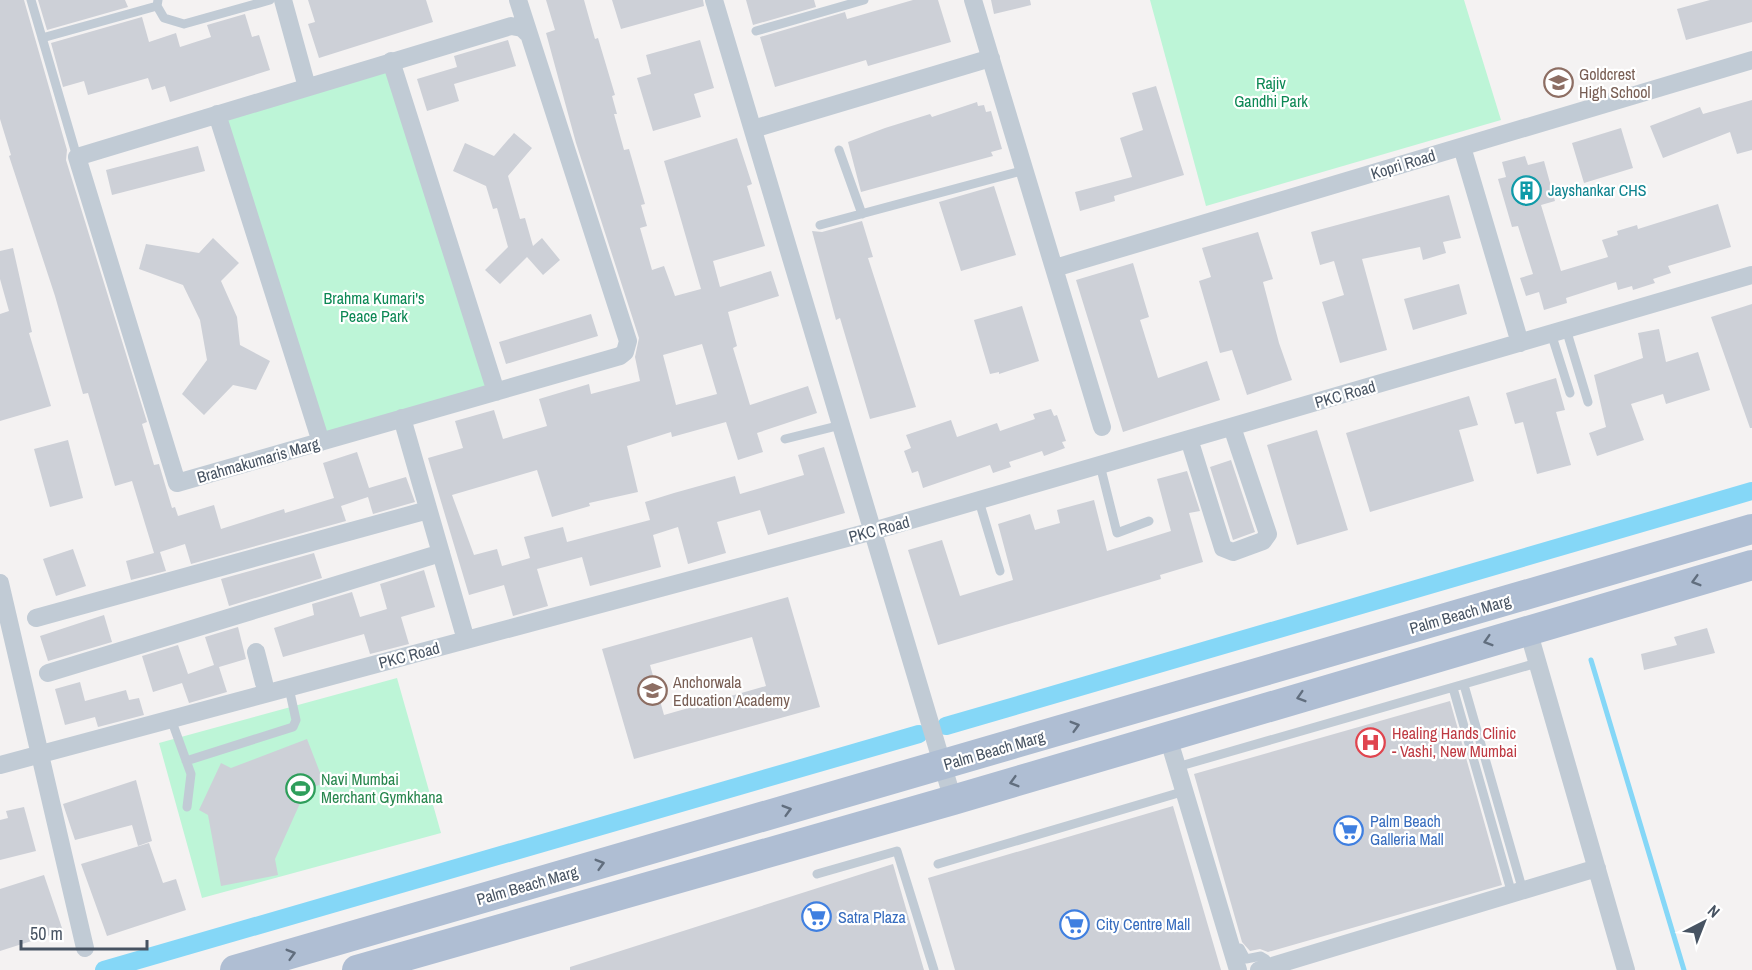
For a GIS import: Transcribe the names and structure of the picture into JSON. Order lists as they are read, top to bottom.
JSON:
{
  "streets": {
    "main road": ["Palm Beach Marg"],
    "street": ["Kopri Road", "PKC Road", "Brahmakumaris Marg"]
  },
  "parks": ["Rajiv Gandhi Park", "Brahma Kumari's Peace Park"],
  "places": {
    "school or university": ["Goldcrest High School", "Anchorwala Education Academy"],
    "building": ["Jayshankar CHS"],
    "hospital": ["Healing Hands Clinic - Vashi, New Mumbai"],
    "sports": ["Navi Mumbai Merchant Gymkhana"],
    "supermarket": ["Palm Beach Galleria Mall", "Satra Plaza", "City Centre Mall"]
  },
  "scale_bar": "50 m",
  "north": "top right"
}
